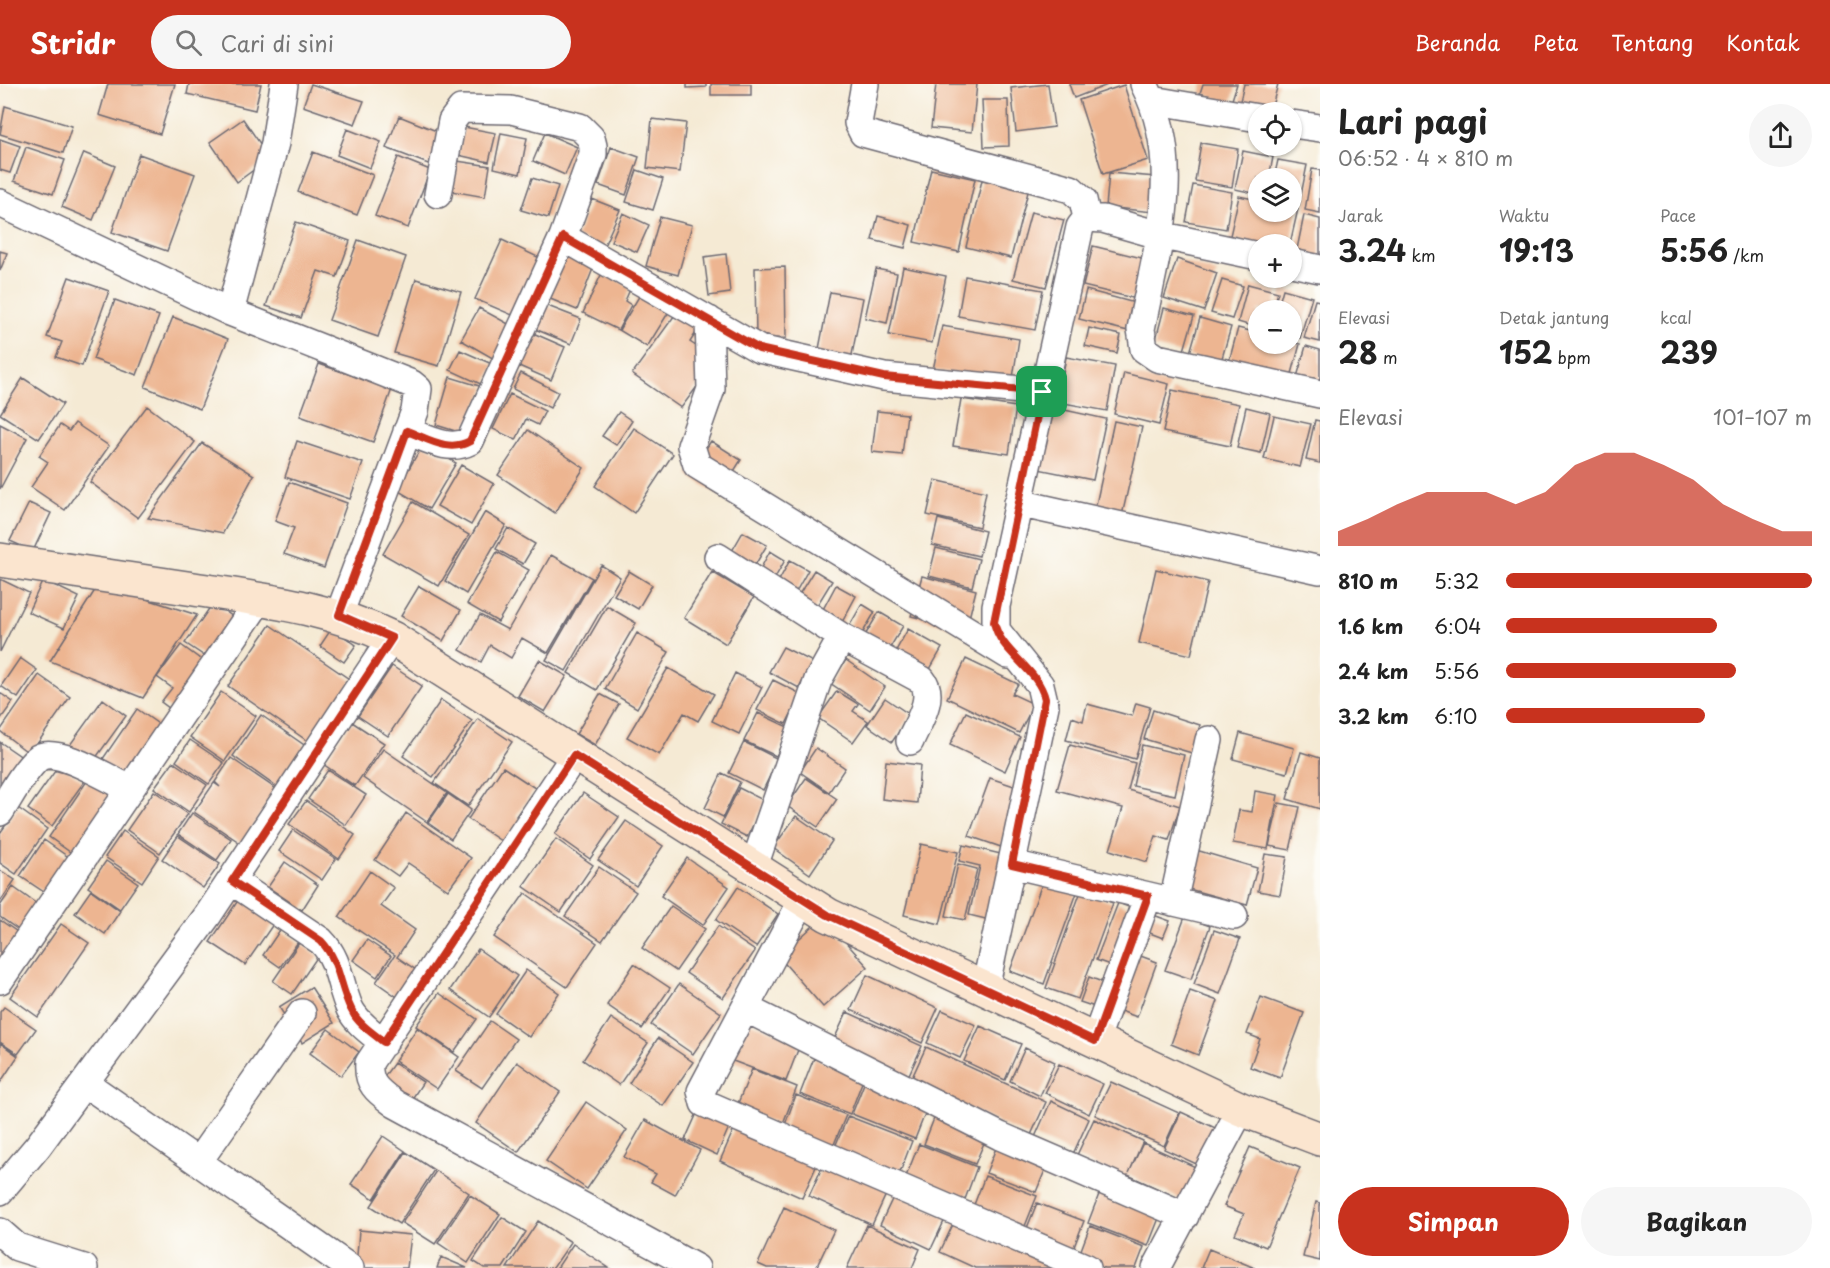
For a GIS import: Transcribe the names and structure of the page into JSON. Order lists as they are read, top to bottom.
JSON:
{
  "page": {
    "header": "Stridr",
    "search": "Cari di sini",
    "nav": [
      "Beranda",
      "Peta",
      "Tentang",
      "Kontak"
    ],
    "heading": ["Lari pagi", "06:52 · 4 × 810 m"],
    "map_buttons": ["+", "−"],
    "stats": [
      ["Jarak", "3.24 km"],
      ["Waktu", "19:13"],
      ["Pace", "5:56 /km"],
      ["Elevasi", "28 m"],
      ["Detak jantung", "152 bpm"],
      ["kcal", "239"]
    ],
    "chart": ["Elevasi", "101–107 m"],
    "list": [
      {
        "name": "810 m",
        "note": "5:32"
      },
      {
        "name": "1.6 km",
        "note": "6:04"
      },
      {
        "name": "2.4 km",
        "note": "5:56"
      },
      {
        "name": "3.2 km",
        "note": "6:10"
      }
    ],
    "buttons": ["Simpan", "Bagikan"]
  }
}
